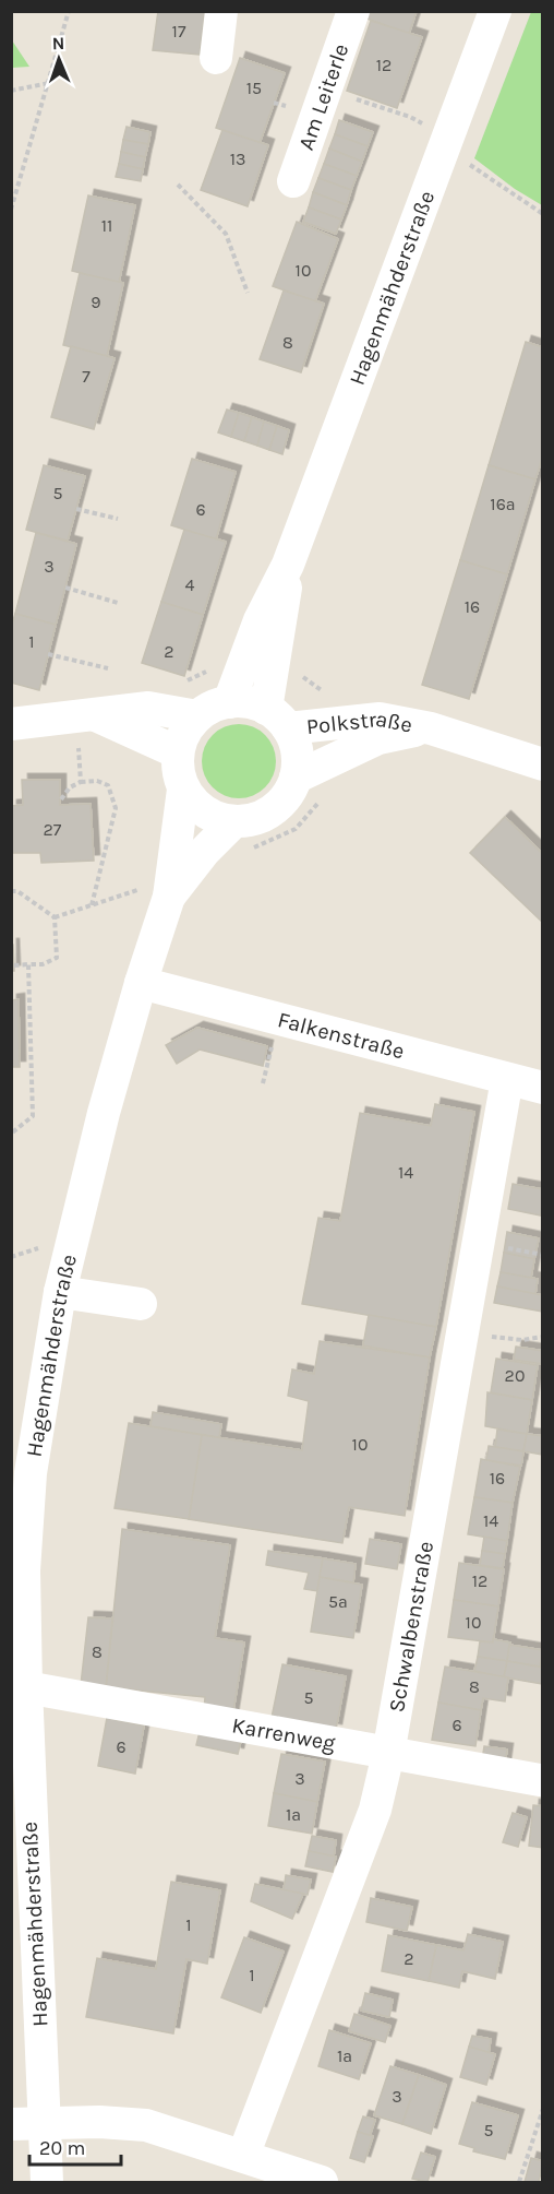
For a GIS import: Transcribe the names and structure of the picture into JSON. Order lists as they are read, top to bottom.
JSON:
{
  "streets": {
    "street": [
      "Am Leiterle",
      "Hagenmähderstraße",
      "Polkstraße",
      "Falkenstraße",
      "Schwalbenstraße",
      "Karrenweg"
    ]
  },
  "crossings": [
    ["Hagenmähderstraße", "Polkstraße"],
    ["Hagenmähderstraße", "Falkenstraße"],
    ["Hagenmähderstraße", "Karrenweg"],
    ["Falkenstraße", "Schwalbenstraße"],
    ["Schwalbenstraße", "Karrenweg"]
  ],
  "house_numbers": [
    "17",
    "12",
    "15",
    "13",
    "11",
    "10",
    "9",
    "8",
    "7",
    "5",
    "16a",
    "6",
    "3",
    "4",
    "16",
    "1",
    "2",
    "27",
    "14",
    "20",
    "10",
    "16",
    "14",
    "12",
    "5a",
    "10",
    "8",
    "8",
    "5",
    "6",
    "6",
    "3",
    "1a",
    "1",
    "2",
    "1",
    "1a",
    "3",
    "5"
  ],
  "scale_bar": "20 m",
  "north": "top"
}
